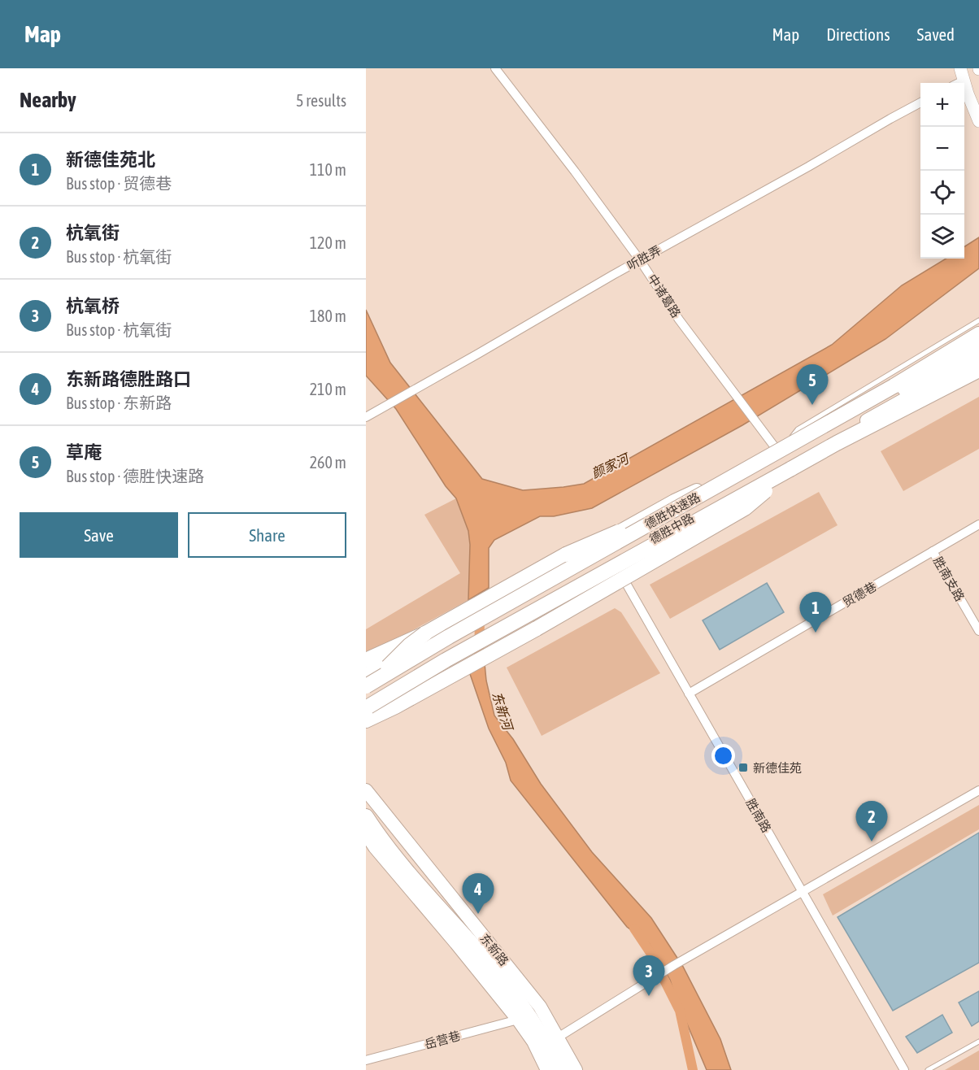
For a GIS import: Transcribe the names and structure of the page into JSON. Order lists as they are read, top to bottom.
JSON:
{
  "streets": {
    "highway": ["德胜快速路"],
    "main road": ["德胜中路", "东新路"],
    "street": [
      "听胜弄",
      "中诸葛路",
      "胜南支路",
      "贸德巷",
      "胜南路",
      "岳营巷"
    ]
  },
  "crossings": [
    ["听胜弄", "中诸葛路"],
    ["中诸葛路", "德胜中路"],
    ["德胜中路", "胜南路"],
    ["胜南支路", "贸德巷"],
    ["贸德巷", "胜南路"],
    ["东新路", "岳营巷"]
  ],
  "water": ["颜家河", "东新河"],
  "places": {
    "transit": ["新德佳苑"]
  },
  "page": {
    "header": "Map",
    "nav": ["Map", "Directions", "Saved"],
    "heading": ["Nearby", "5 results"],
    "map_buttons": ["+", "−"],
    "list": [
      {
        "mark": "1",
        "name": "新德佳苑北",
        "note": "Bus stop · 贸德巷",
        "value": "110 m"
      },
      {
        "mark": "2",
        "name": "杭氧街",
        "note": "Bus stop · 杭氧街",
        "value": "120 m"
      },
      {
        "mark": "3",
        "name": "杭氧桥",
        "note": "Bus stop · 杭氧街",
        "value": "180 m"
      },
      {
        "mark": "4",
        "name": "东新路德胜路口",
        "note": "Bus stop · 东新路",
        "value": "210 m"
      },
      {
        "mark": "5",
        "name": "草庵",
        "note": "Bus stop · 德胜快速路",
        "value": "260 m"
      }
    ],
    "pins": [
      "5",
      "1",
      "2",
      "4",
      "3"
    ],
    "buttons": ["Save", "Share"]
  }
}
